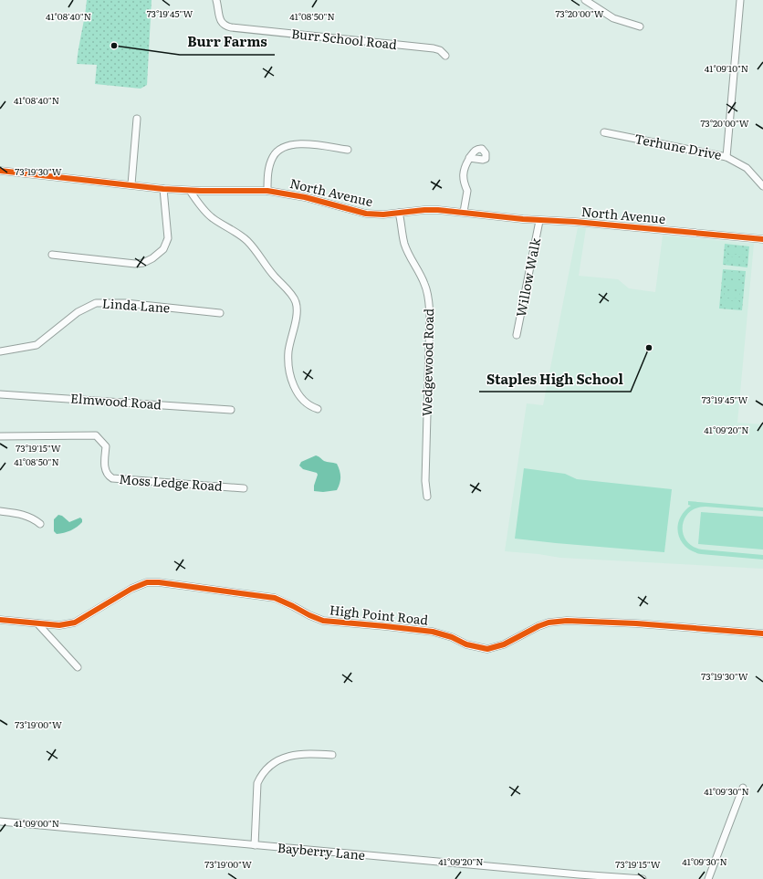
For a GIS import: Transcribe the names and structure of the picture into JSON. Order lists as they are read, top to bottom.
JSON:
{
  "streets": {
    "street": [
      "Burr School Road",
      "Terhune Drive",
      "North Avenue",
      "Willow Walk",
      "Linda Lane",
      "Wedgewood Road",
      "Elmwood Road",
      "Moss Ledge Road",
      "High Point Road",
      "Bayberry Lane"
    ]
  },
  "crossings": [
    ["North Avenue", "Willow Walk"],
    ["North Avenue", "Wedgewood Road"]
  ],
  "places": ["Burr Farms", "Staples High School"],
  "coordinates": [
    "73°19'45\"W",
    "73°20'00\"W",
    "41°08'40\"N",
    "41°08'50\"N",
    "41°09'10\"N",
    "73°19'30\"W",
    "41°09'20\"N",
    "73°19'15\"W",
    "73°19'00\"W",
    "41°09'30\"N",
    "41°09'00\"N"
  ]
}
